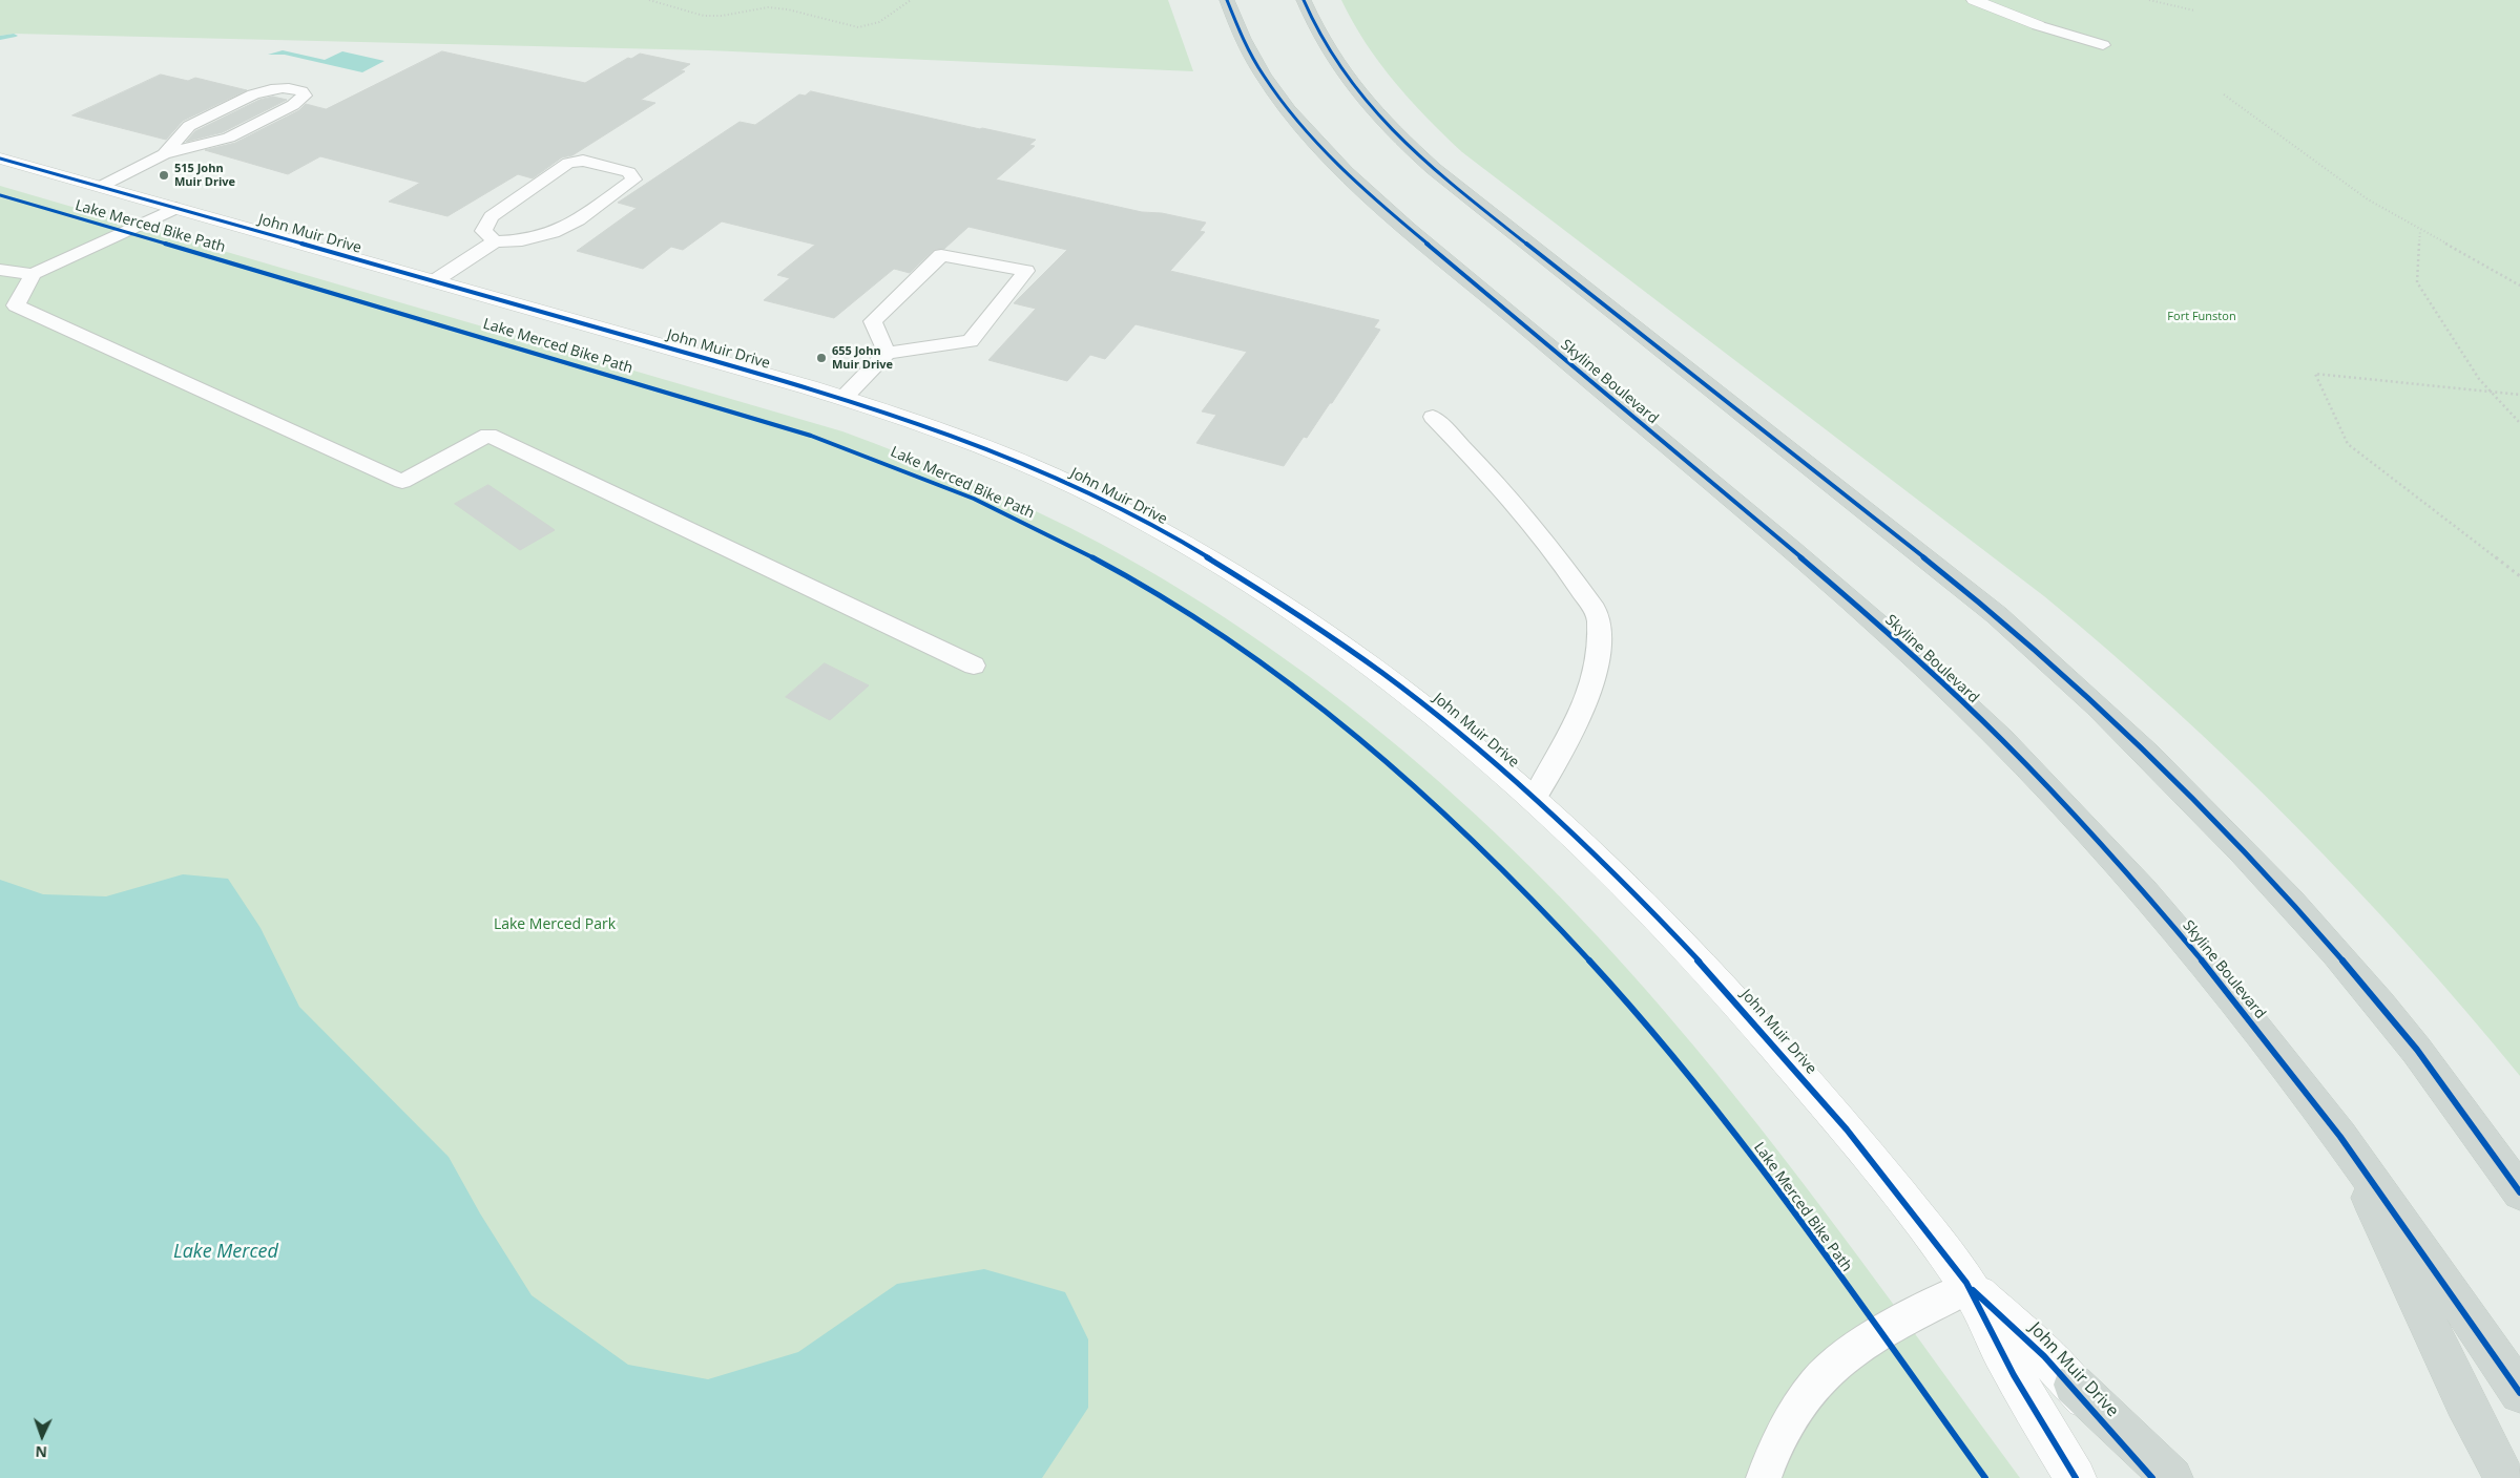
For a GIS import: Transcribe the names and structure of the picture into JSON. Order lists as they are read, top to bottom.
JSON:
{
  "streets": {
    "main road": ["Skyline Boulevard"],
    "street": ["John Muir Drive"],
    "cycle path": ["Lake Merced Bike Path"]
  },
  "water": ["Lake Merced"],
  "parks": ["Fort Funston", "Lake Merced Park"],
  "places": ["515 John Muir Drive", "655 John Muir Drive"],
  "north": "bottom"
}
